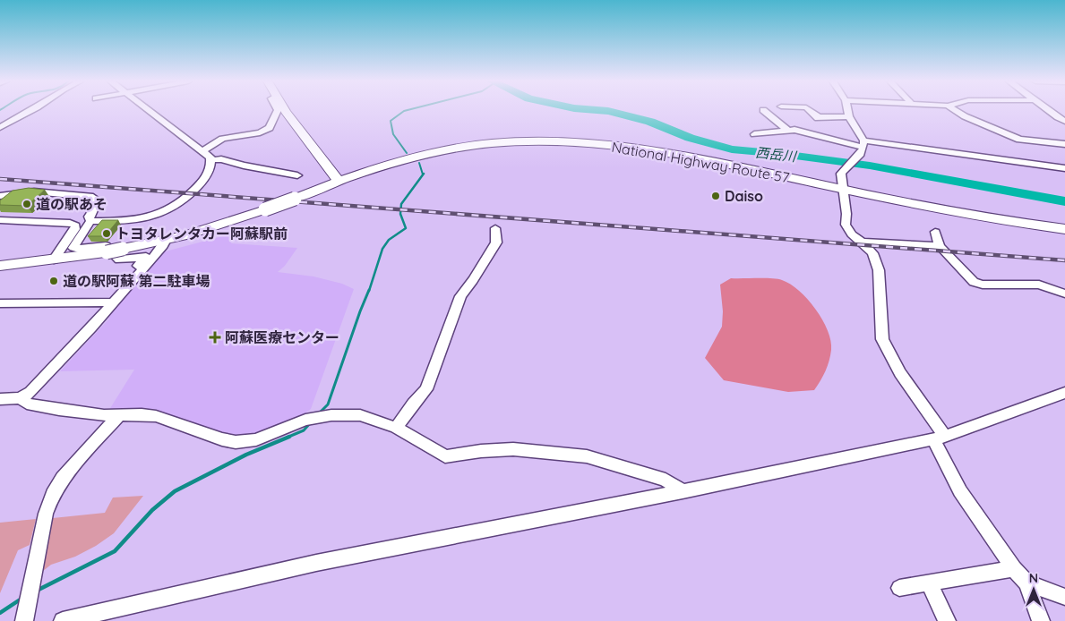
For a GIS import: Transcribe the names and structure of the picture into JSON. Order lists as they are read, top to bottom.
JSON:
{
  "streets": {
    "highway": ["National Highway Route 57"]
  },
  "water": ["西岳川"],
  "places": {
    "other": [
      "Daiso",
      "道の駅あそ",
      "トヨタレンタカー阿蘇駅前",
      "道の駅阿蘇 第二駐車場"
    ],
    "health": ["阿蘇医療センター"]
  },
  "north": "top"
}
